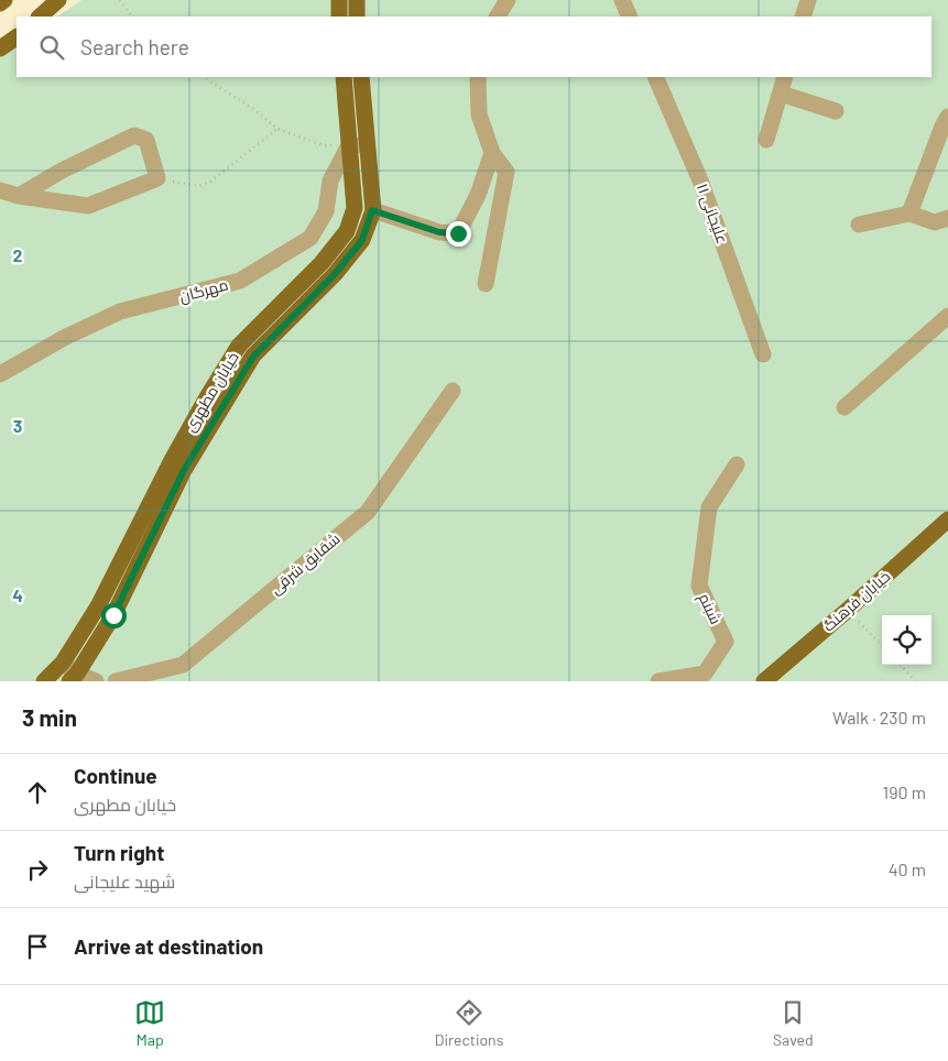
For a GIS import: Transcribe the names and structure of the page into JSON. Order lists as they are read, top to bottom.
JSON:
{
  "streets": {
    "main road": ["خیابان مطهری", "خیابان فرهنگ"],
    "street": [
      "علیجانی ۱۱",
      "مهرگان",
      "شقایق شرقی",
      "شبنم"
    ]
  },
  "crossings": [
    ["مهرگان", "خیابان مطهری"]
  ],
  "page": {
    "search": "Search here",
    "heading": ["3 min", "Walk · 230 m"],
    "list": [
      ["Continue", "خیابان مطهری", "190 m"],
      ["Turn right", "شهید علیجانی", "40 m"],
      "Arrive at destination"
    ],
    "nav": ["Map", "Directions", "Saved"]
  },
  "grid": {
    "rows": ["2", "3", "4"]
  }
}
